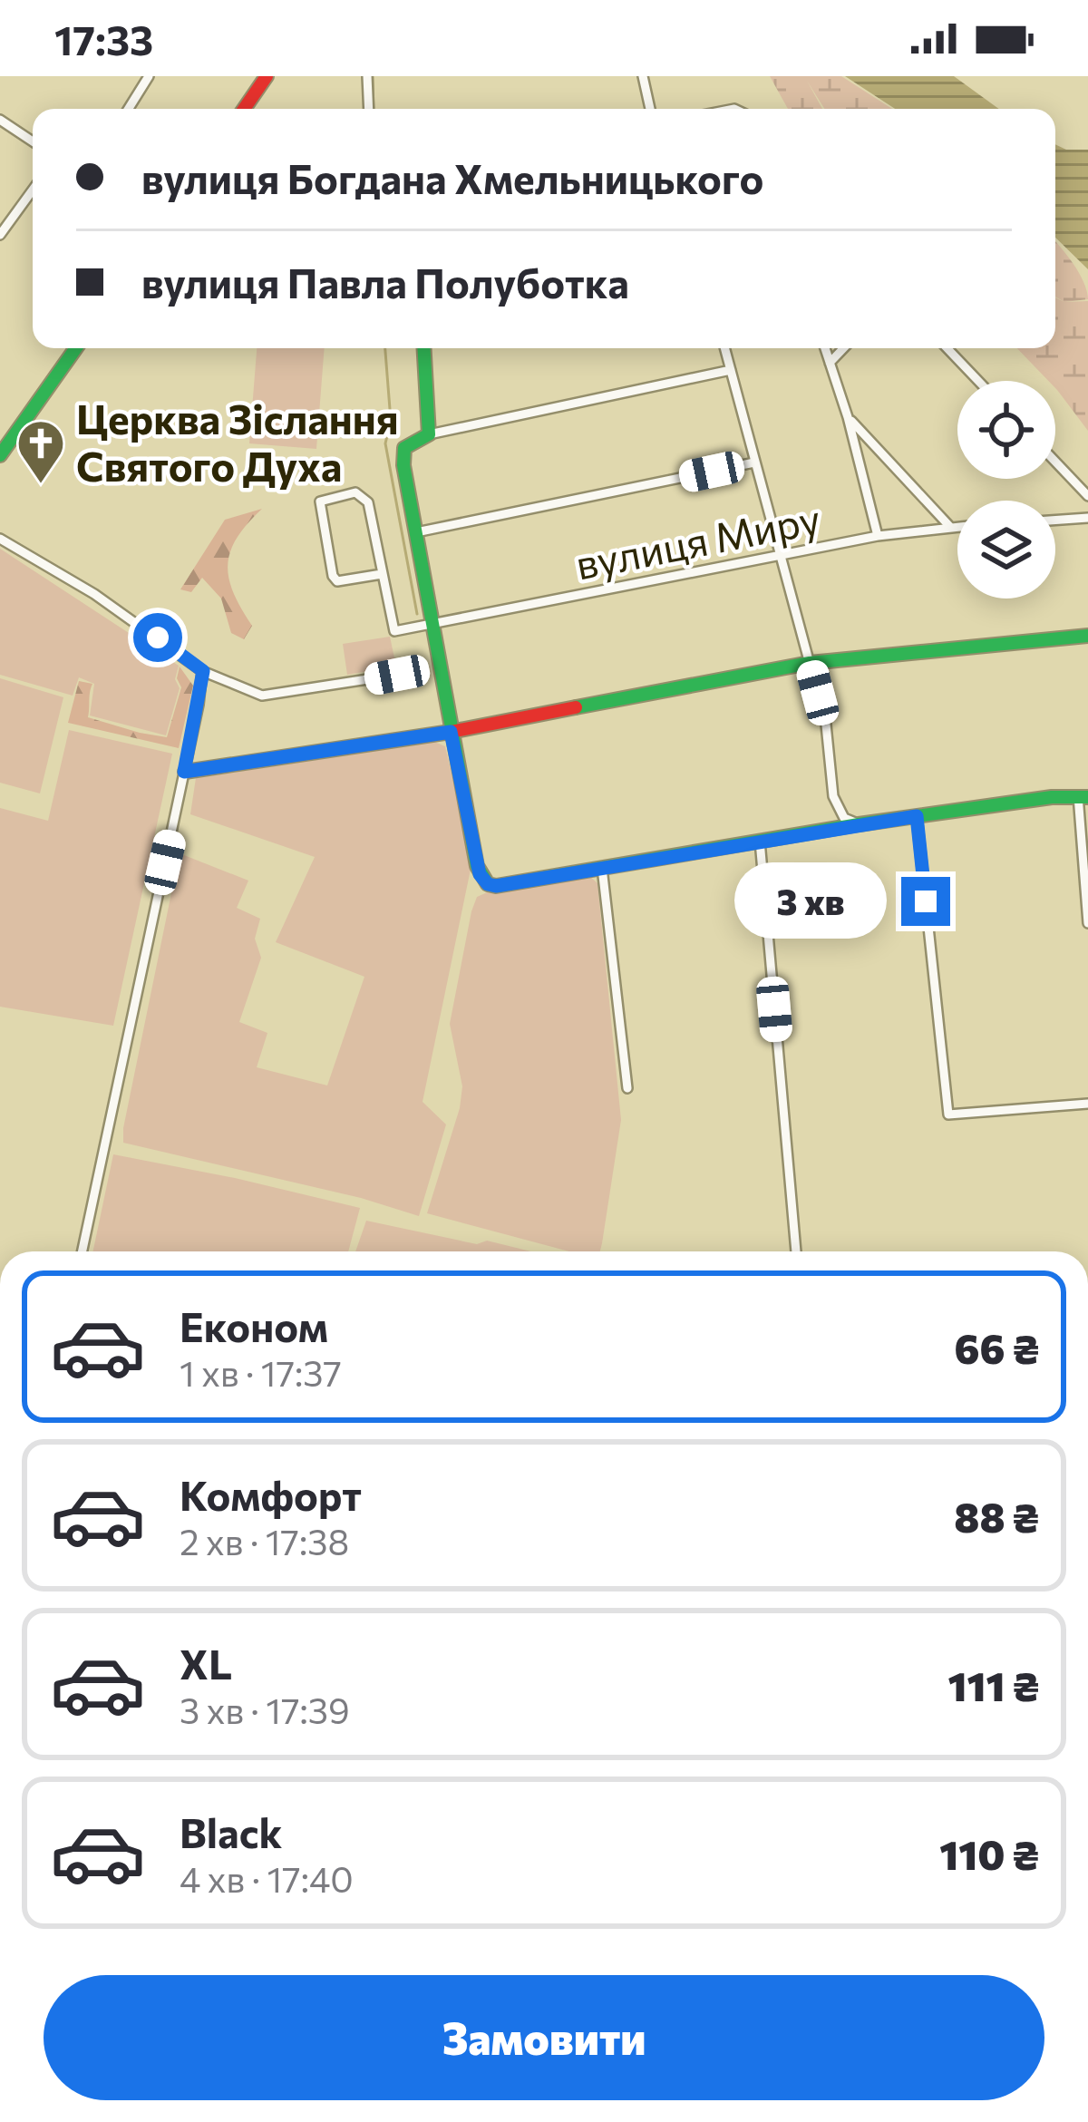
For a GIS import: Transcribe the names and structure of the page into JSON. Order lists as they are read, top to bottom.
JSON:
{
  "streets": {
    "street": ["вулиця Миру"]
  },
  "places": {
    "church": ["Церква Зіслання Святого Духа"]
  },
  "page": {
    "status": "17:33",
    "banner": ["вулиця Богдана Хмельницького", "вулиця Павла Полуботка"],
    "bubble": "3 хв",
    "list": [
      {
        "name": "Економ",
        "note": "1 хв · 17:37",
        "value": "66 ₴"
      },
      {
        "name": "Комфорт",
        "note": "2 хв · 17:38",
        "value": "88 ₴"
      },
      {
        "name": "XL",
        "note": "3 хв · 17:39",
        "value": "111 ₴"
      },
      {
        "name": "Black",
        "note": "4 хв · 17:40",
        "value": "110 ₴"
      }
    ],
    "buttons": "Замовити"
  }
}
